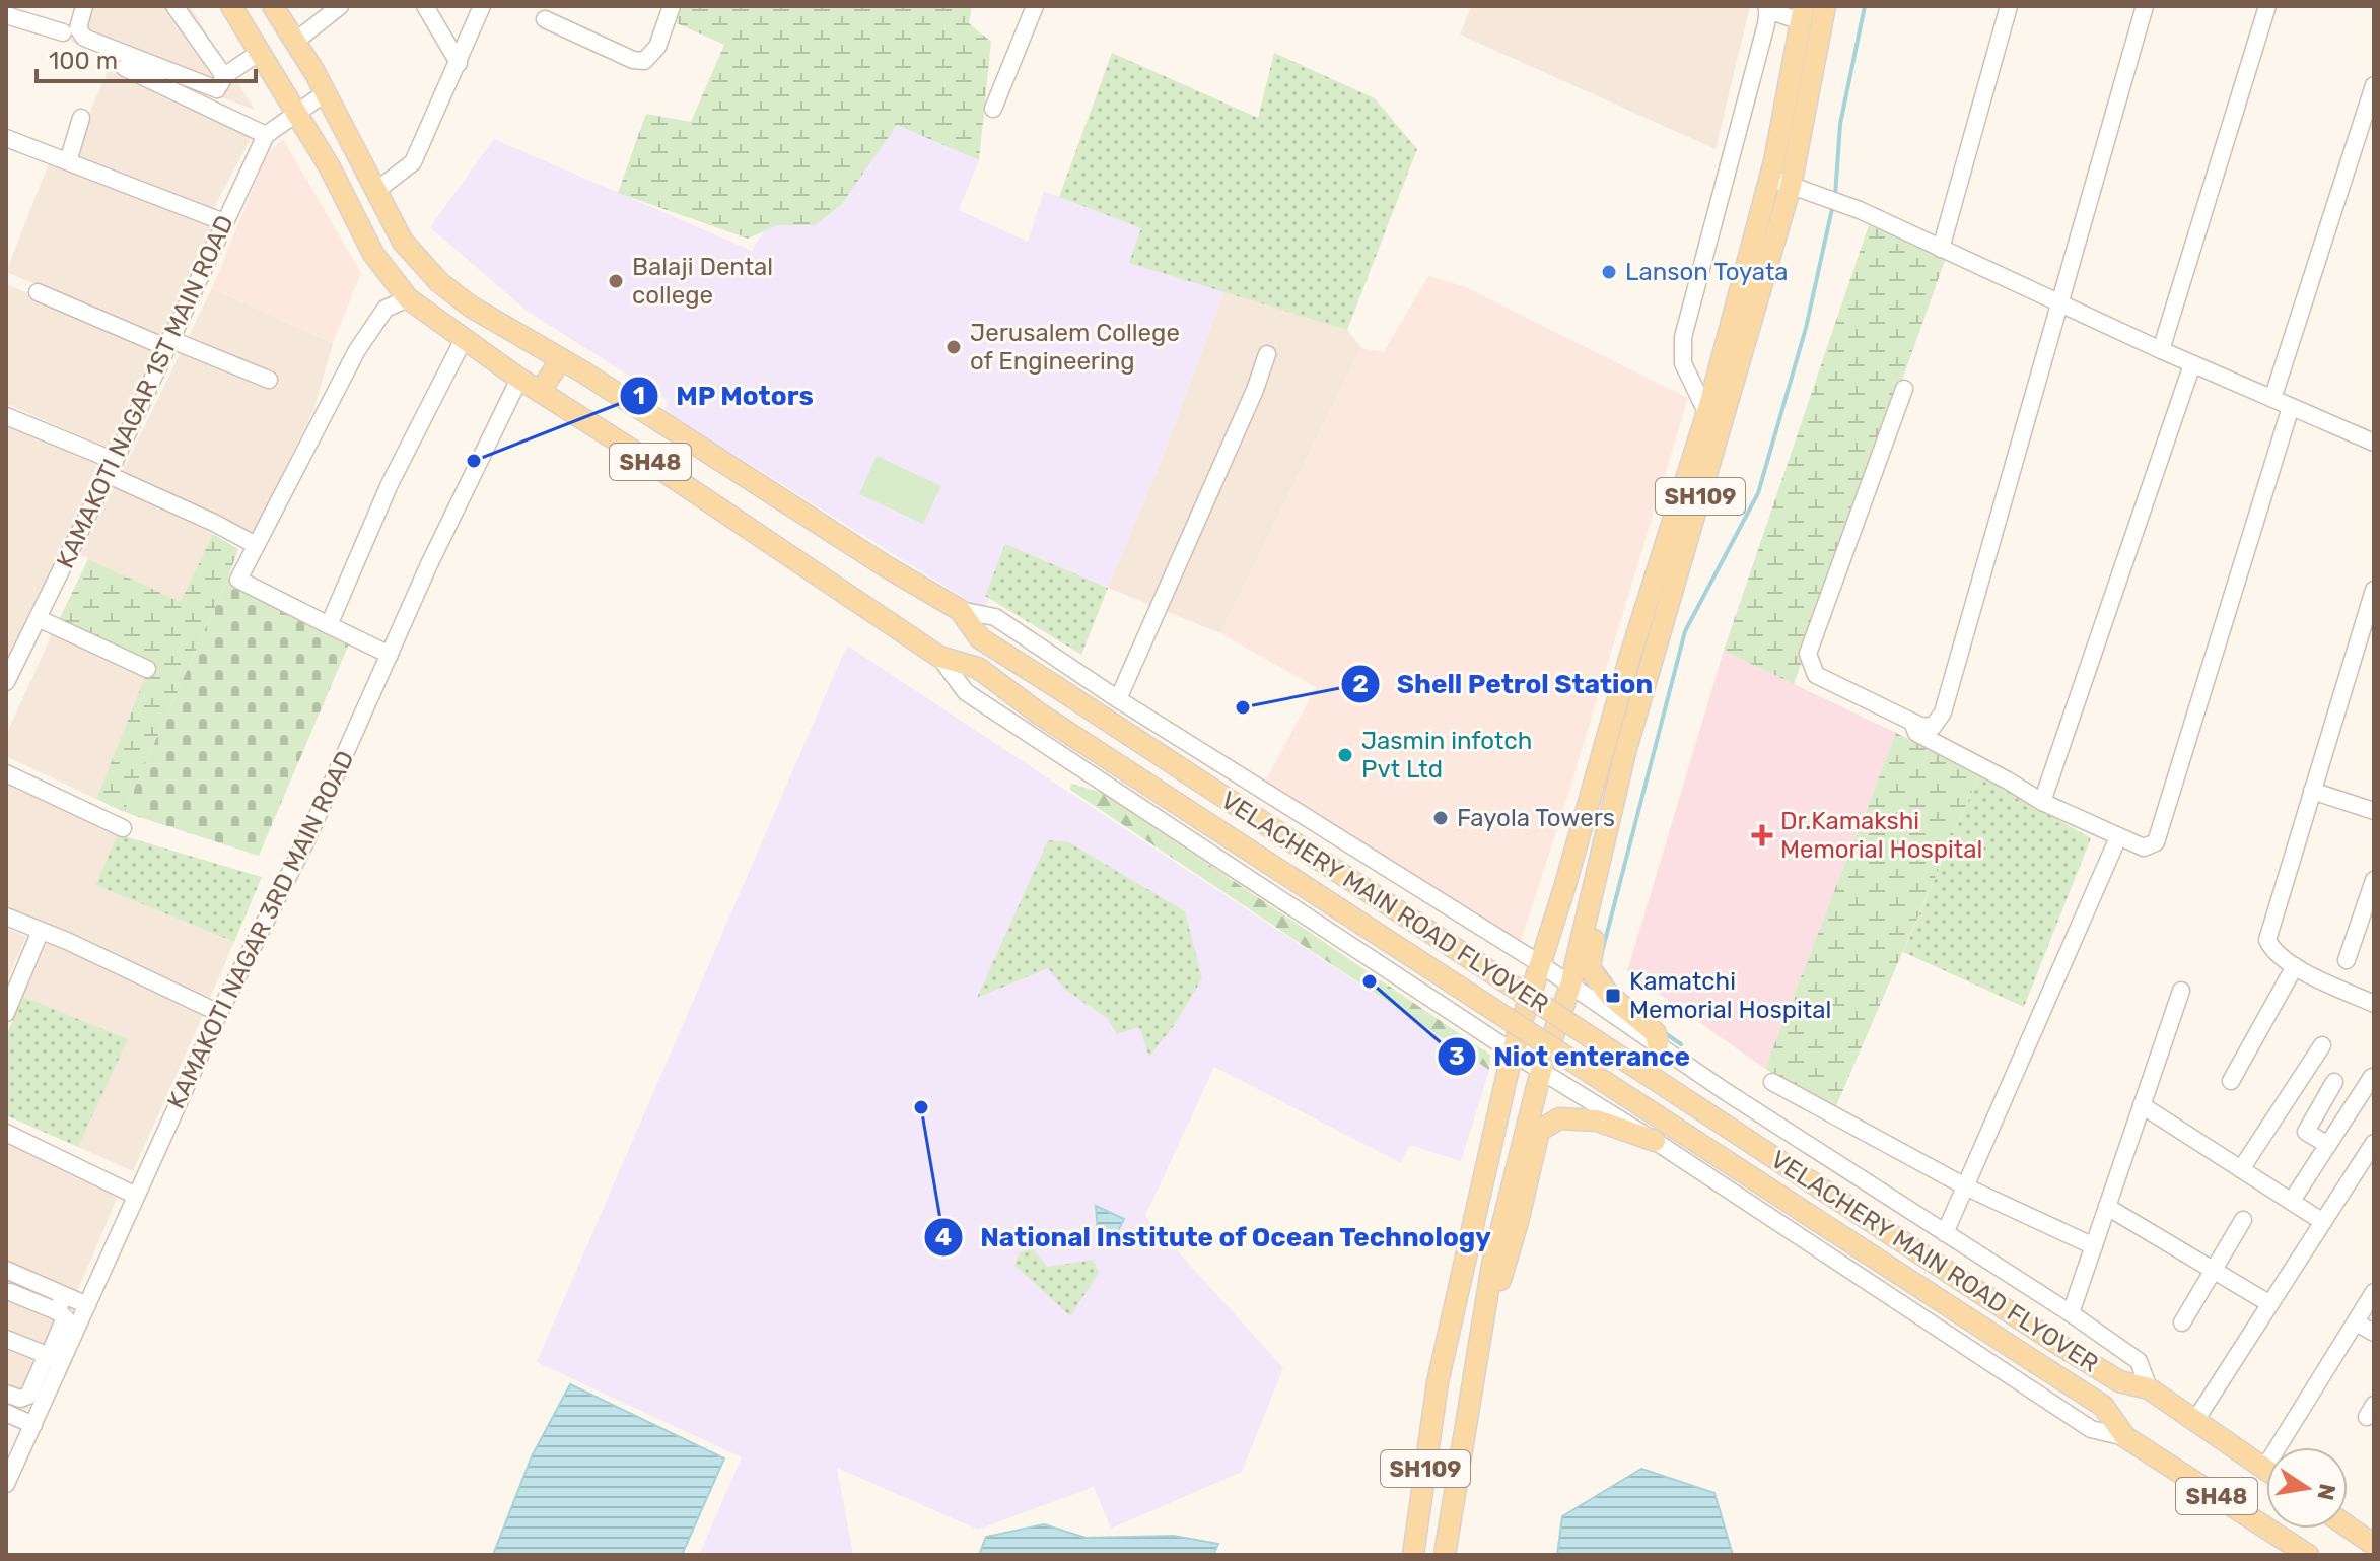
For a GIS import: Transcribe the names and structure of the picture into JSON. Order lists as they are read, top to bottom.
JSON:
{
  "streets": {
    "main road": ["SH48", "SH109", "VELACHERY MAIN ROAD FLYOVER"],
    "street": ["KAMAKOTI NAGAR 1ST MAIN ROAD", "KAMAKOTI NAGAR 3RD MAIN ROAD"]
  },
  "crossings": [
    ["KAMAKOTI NAGAR 1ST MAIN ROAD", "SH48"],
    ["SH48", "VELACHERY MAIN ROAD FLYOVER"],
    ["SH48", "KAMAKOTI NAGAR 3RD MAIN ROAD"]
  ],
  "places": {
    "other": [
      "Lanson Toyata",
      "Balaji Dental college",
      "Jerusalem College of Engineering",
      "MP Motors",
      "Shell Petrol Station",
      "Jasmin infotch Pvt Ltd",
      "Fayola Towers",
      "Niot enterance",
      "National Institute of Ocean Technology"
    ],
    "health": ["Dr.Kamakshi Memorial Hospital"],
    "transit": ["Kamatchi Memorial Hospital"]
  },
  "scale_bar": "100 m",
  "north": "right"
}
